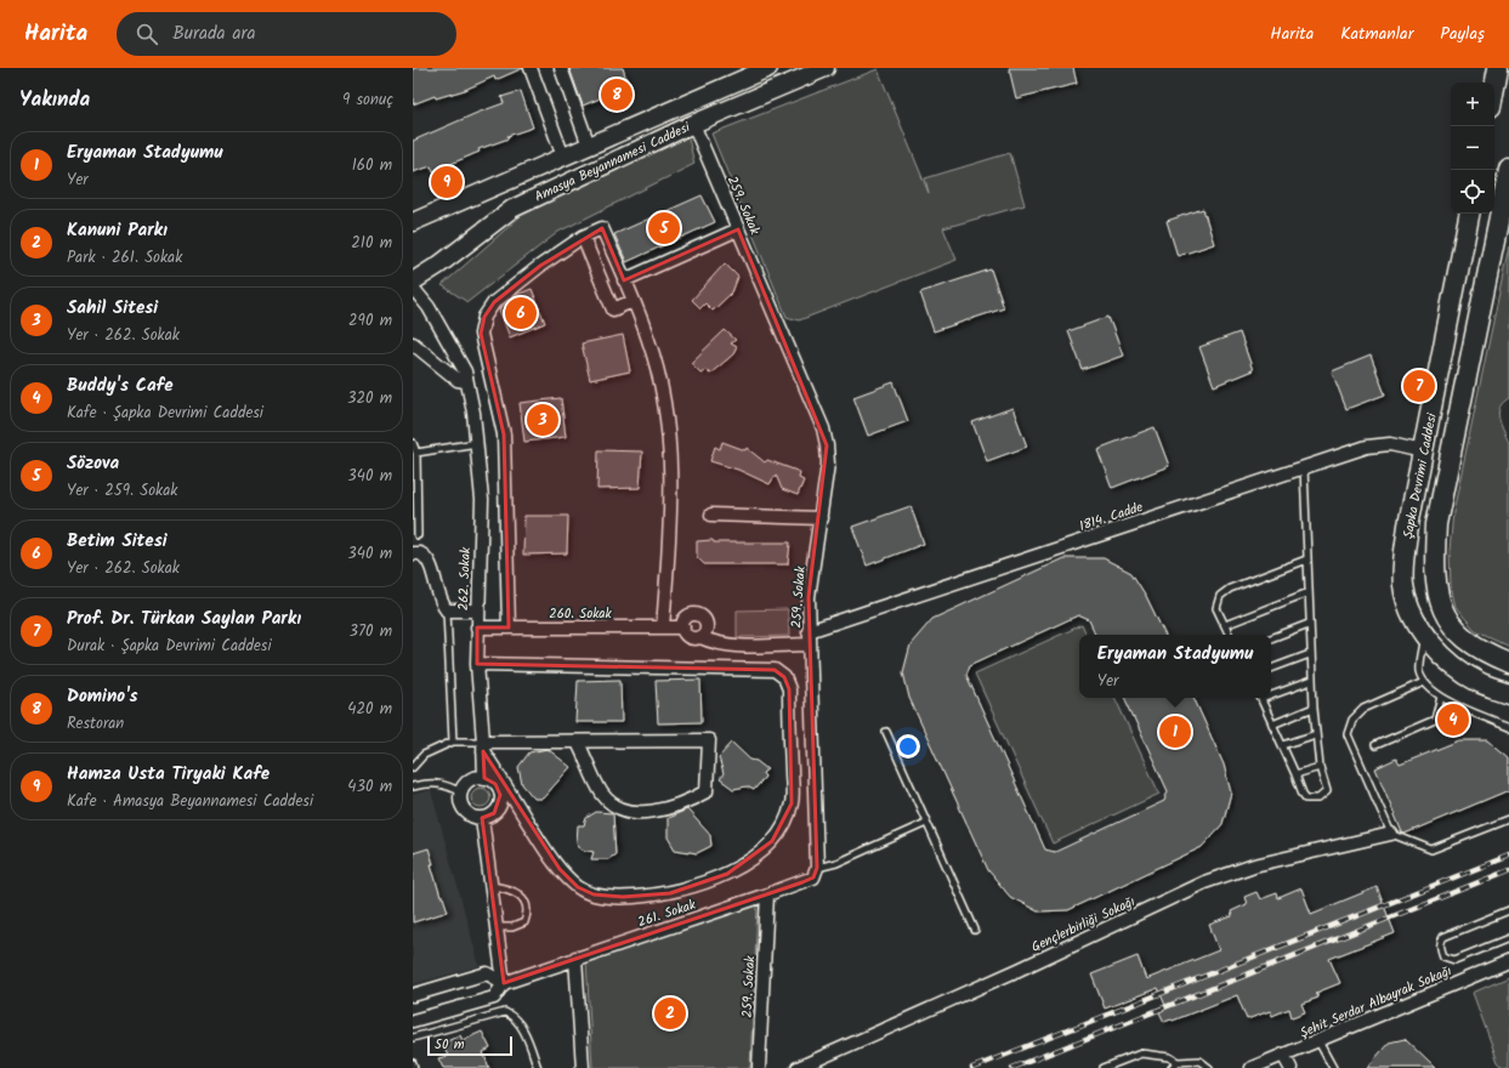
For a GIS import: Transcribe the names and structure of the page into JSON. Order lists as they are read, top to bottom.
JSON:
{
  "streets": {
    "main road": ["Amasya Beyannamesi Caddesi", "Şapka Devrimi Caddesi"],
    "street": [
      "259. Sokak",
      "1814. Cadde",
      "262. Sokak",
      "260. Sokak",
      "261. Sokak",
      "Gençlerbirliği Sokağı",
      "Şehit Serdar Albayrak Sokağı"
    ]
  },
  "crossings": [
    ["Amasya Beyannamesi Caddesi", "259. Sokak"],
    ["259. Sokak", "1814. Cadde"],
    ["259. Sokak", "260. Sokak"],
    ["259. Sokak", "261. Sokak"],
    ["Şapka Devrimi Caddesi", "1814. Cadde"],
    ["262. Sokak", "260. Sokak"]
  ],
  "scale_bar": "50 m",
  "page": {
    "header": "Harita",
    "search": "Burada ara",
    "nav": ["Harita", "Katmanlar", "Paylaş"],
    "heading": ["Yakında", "9 sonuç"],
    "pins": [
      "8",
      "9",
      "5",
      "6",
      "7",
      "3",
      "4",
      "1",
      "2"
    ],
    "map_buttons": ["+", "−"],
    "list": [
      {
        "mark": "1",
        "name": "Eryaman Stadyumu",
        "note": "Yer",
        "value": "160 m"
      },
      {
        "mark": "2",
        "name": "Kanuni Parkı",
        "note": "Park · 261. Sokak",
        "value": "210 m"
      },
      {
        "mark": "3",
        "name": "Sahil Sitesi",
        "note": "Yer · 262. Sokak",
        "value": "290 m"
      },
      {
        "mark": "4",
        "name": "Buddy's Cafe",
        "note": "Kafe · Şapka Devrimi Caddesi",
        "value": "320 m"
      },
      {
        "mark": "5",
        "name": "Sözova",
        "note": "Yer · 259. Sokak",
        "value": "340 m"
      },
      {
        "mark": "6",
        "name": "Betim Sitesi",
        "note": "Yer · 262. Sokak",
        "value": "340 m"
      },
      {
        "mark": "7",
        "name": "Prof. Dr. Türkan Saylan Parkı",
        "note": "Durak · Şapka Devrimi Caddesi",
        "value": "370 m"
      },
      {
        "mark": "8",
        "name": "Domino's",
        "note": "Restoran",
        "value": "420 m"
      },
      {
        "mark": "9",
        "name": "Hamza Usta Tiryaki Kafe",
        "note": "Kafe · Amasya Beyannamesi Caddesi",
        "value": "430 m"
      }
    ],
    "popup": ["Eryaman Stadyumu", "Yer"],
    "scale": "50 m"
  }
}
